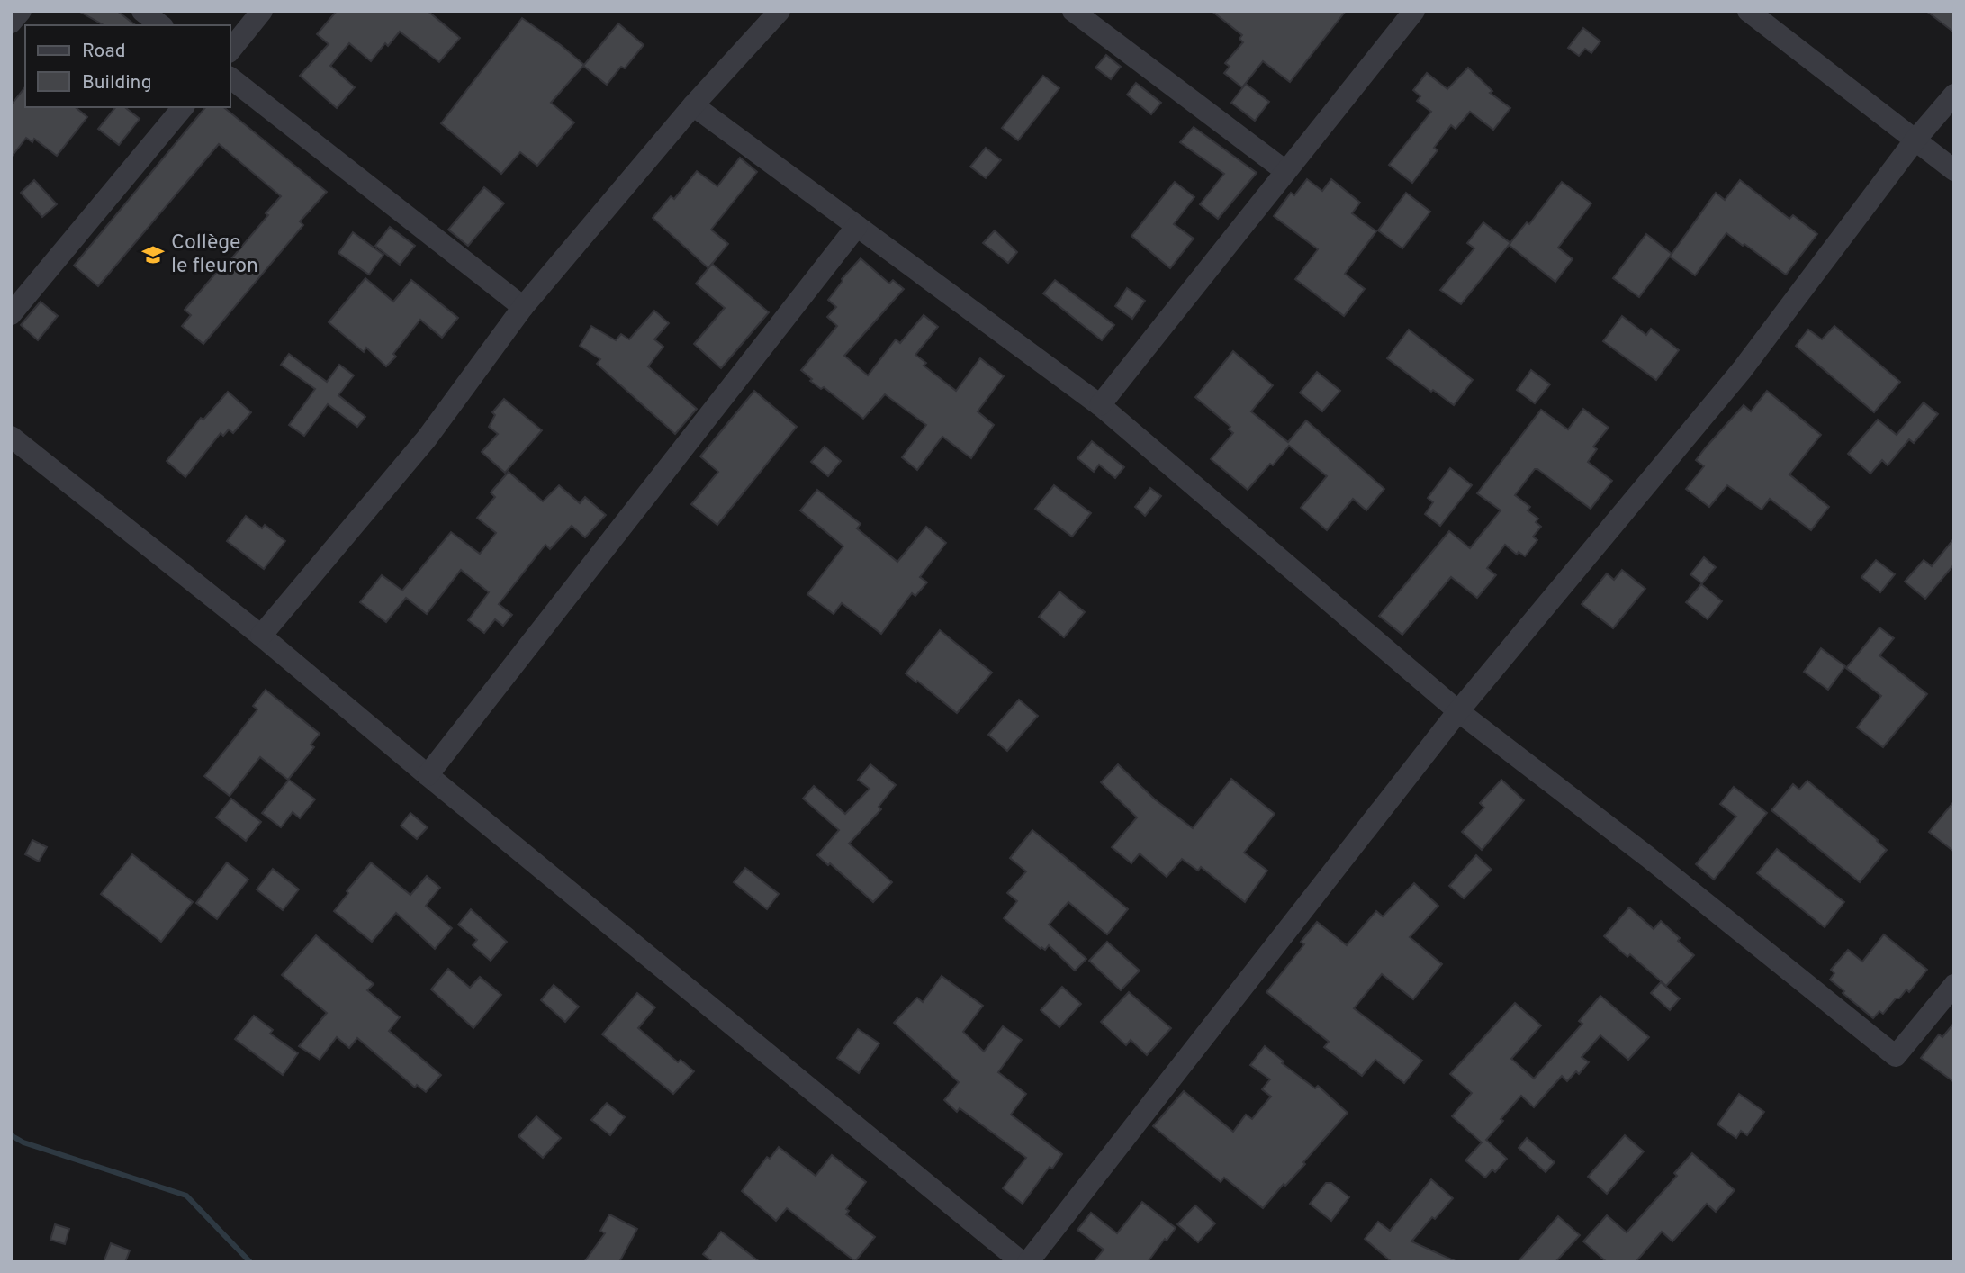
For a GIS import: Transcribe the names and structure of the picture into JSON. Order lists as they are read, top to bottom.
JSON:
{
  "places": {
    "school or university": ["Collège le fleuron"]
  },
  "legend": ["Road", "Building"]
}
